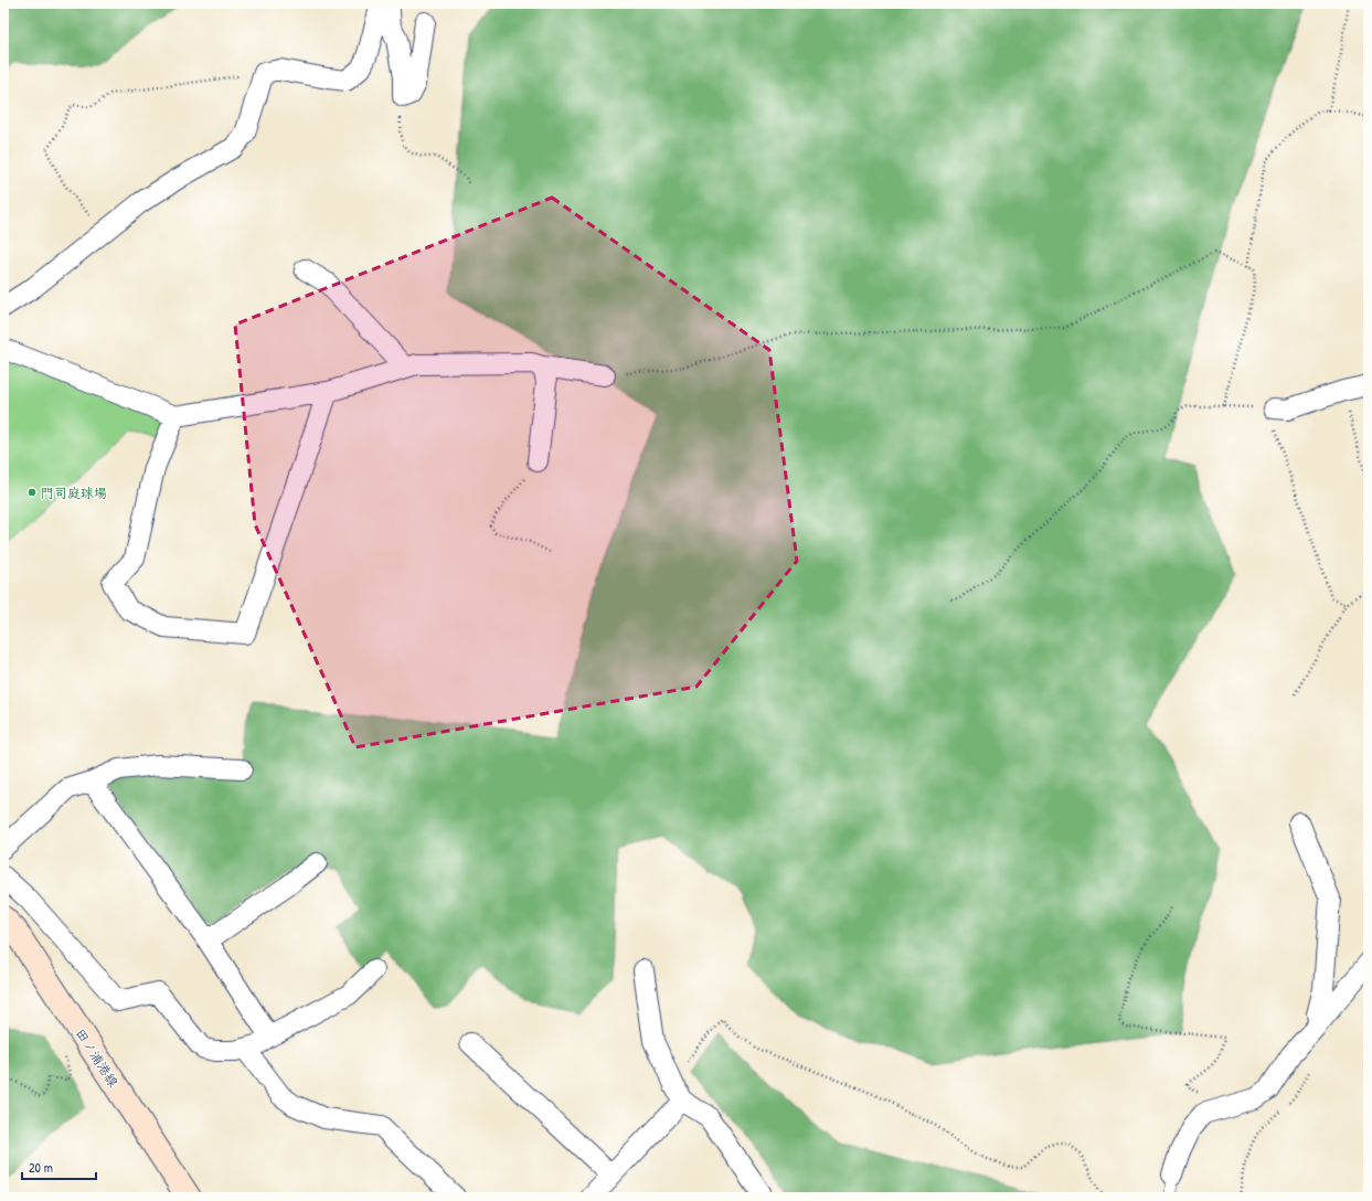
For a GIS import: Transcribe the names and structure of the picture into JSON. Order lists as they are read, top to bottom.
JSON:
{
  "streets": {
    "main road": ["田ノ浦港線"]
  },
  "places": ["門司庭球場"],
  "scale_bar": "20 m"
}
